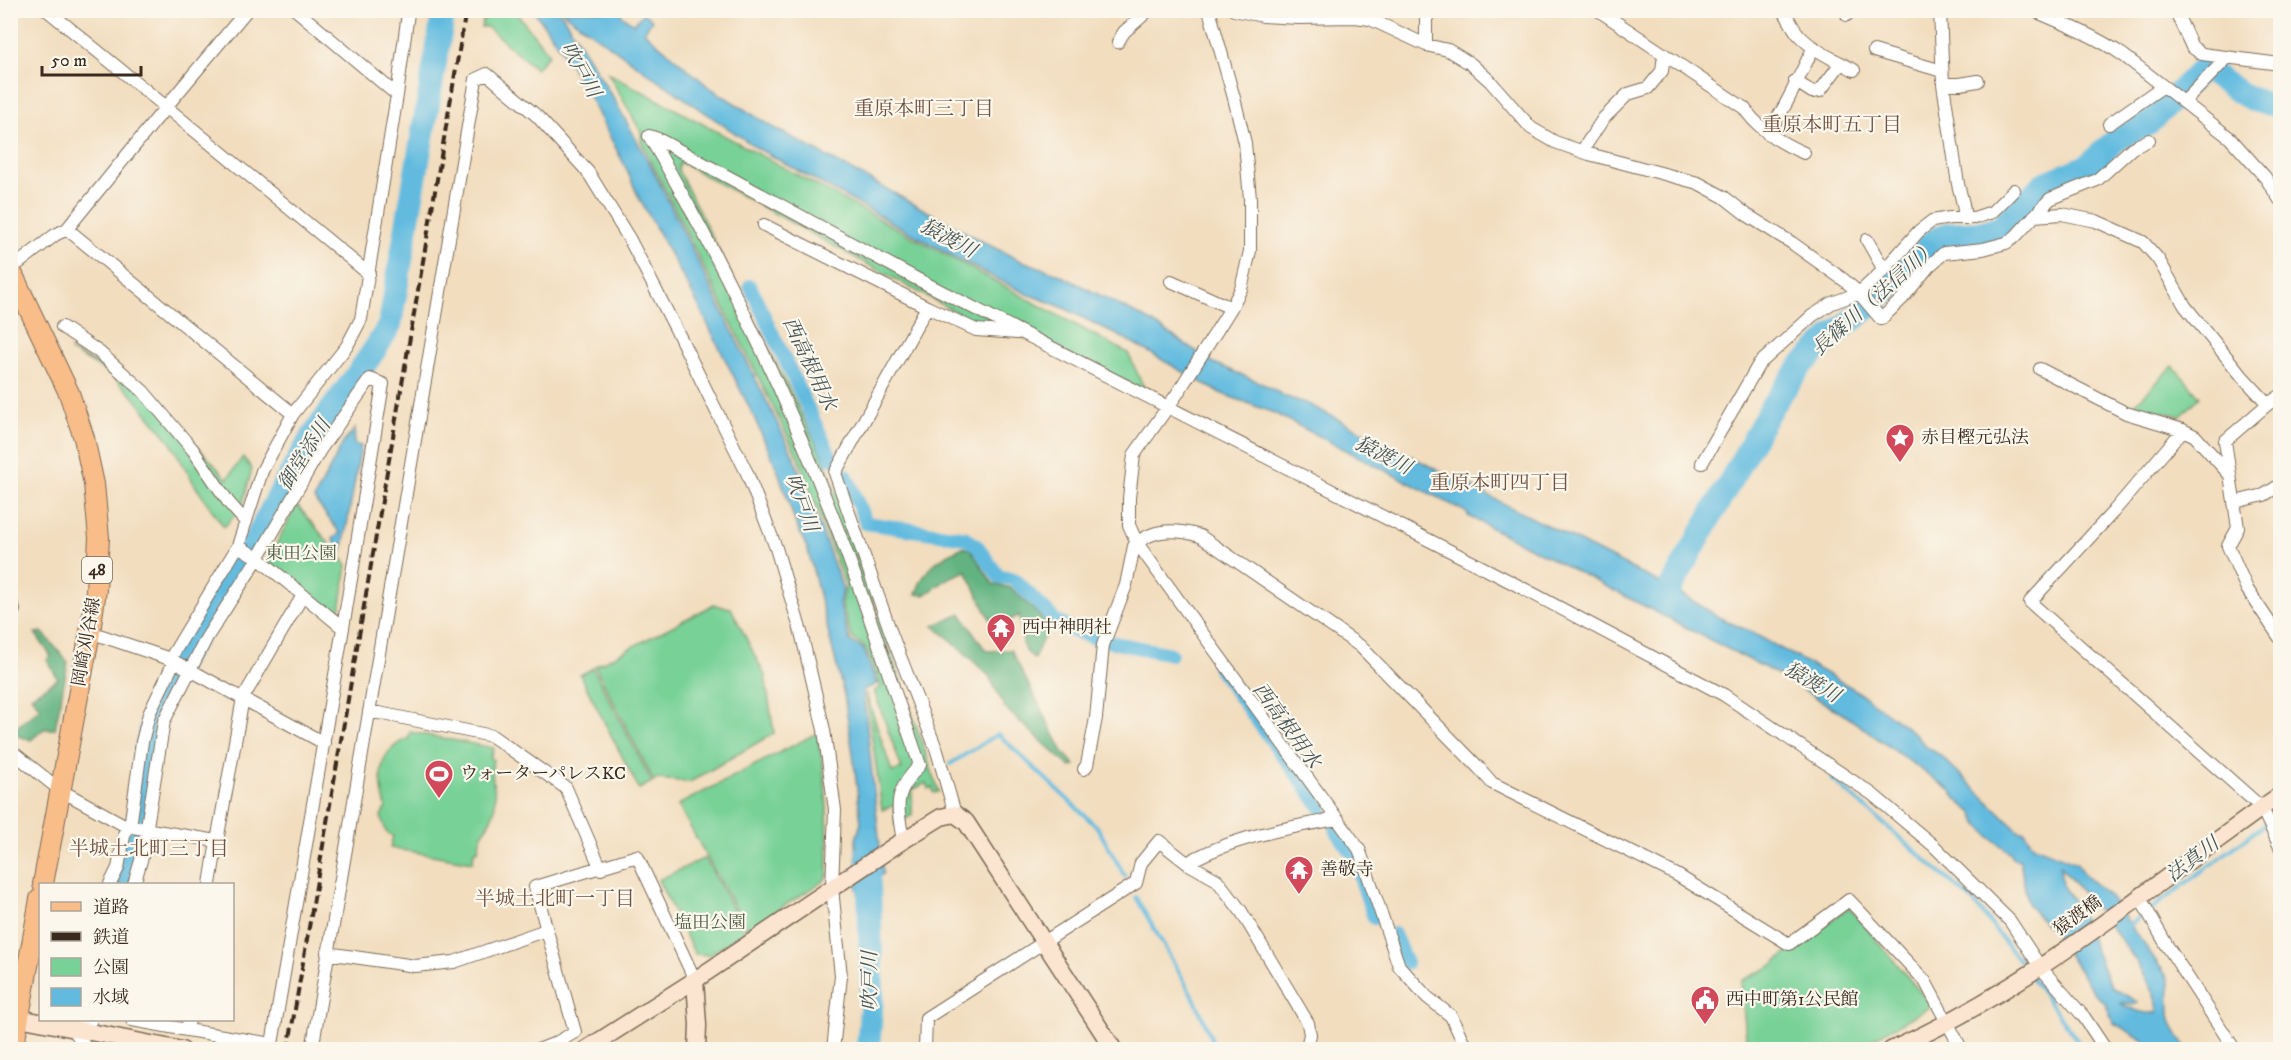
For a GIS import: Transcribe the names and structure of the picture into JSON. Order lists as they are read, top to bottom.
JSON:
{
  "streets": {
    "main road": ["48", "岡崎刈谷線"],
    "street": ["猿渡橋"]
  },
  "districts": [
    "重原本町三丁目",
    "重原本町五丁目",
    "重原本町四丁目",
    "半城土北町三丁目",
    "半城土北町一丁目"
  ],
  "water": [
    "吹戸川",
    "猿渡川",
    "長篠川（法信川）",
    "西高根用水",
    "御堂添川",
    "法真川"
  ],
  "parks": ["東田公園", "塩田公園"],
  "places": {
    "place": ["赤目樫元弘法"],
    "temple": ["西中神明社", "善敬寺"],
    "sports": ["ウォーターパレスKC"],
    "public building": ["西中町第1公民館"]
  },
  "legend": [
    "道路",
    "鉄道",
    "公園",
    "水域"
  ],
  "scale_bar": "50 m"
}
